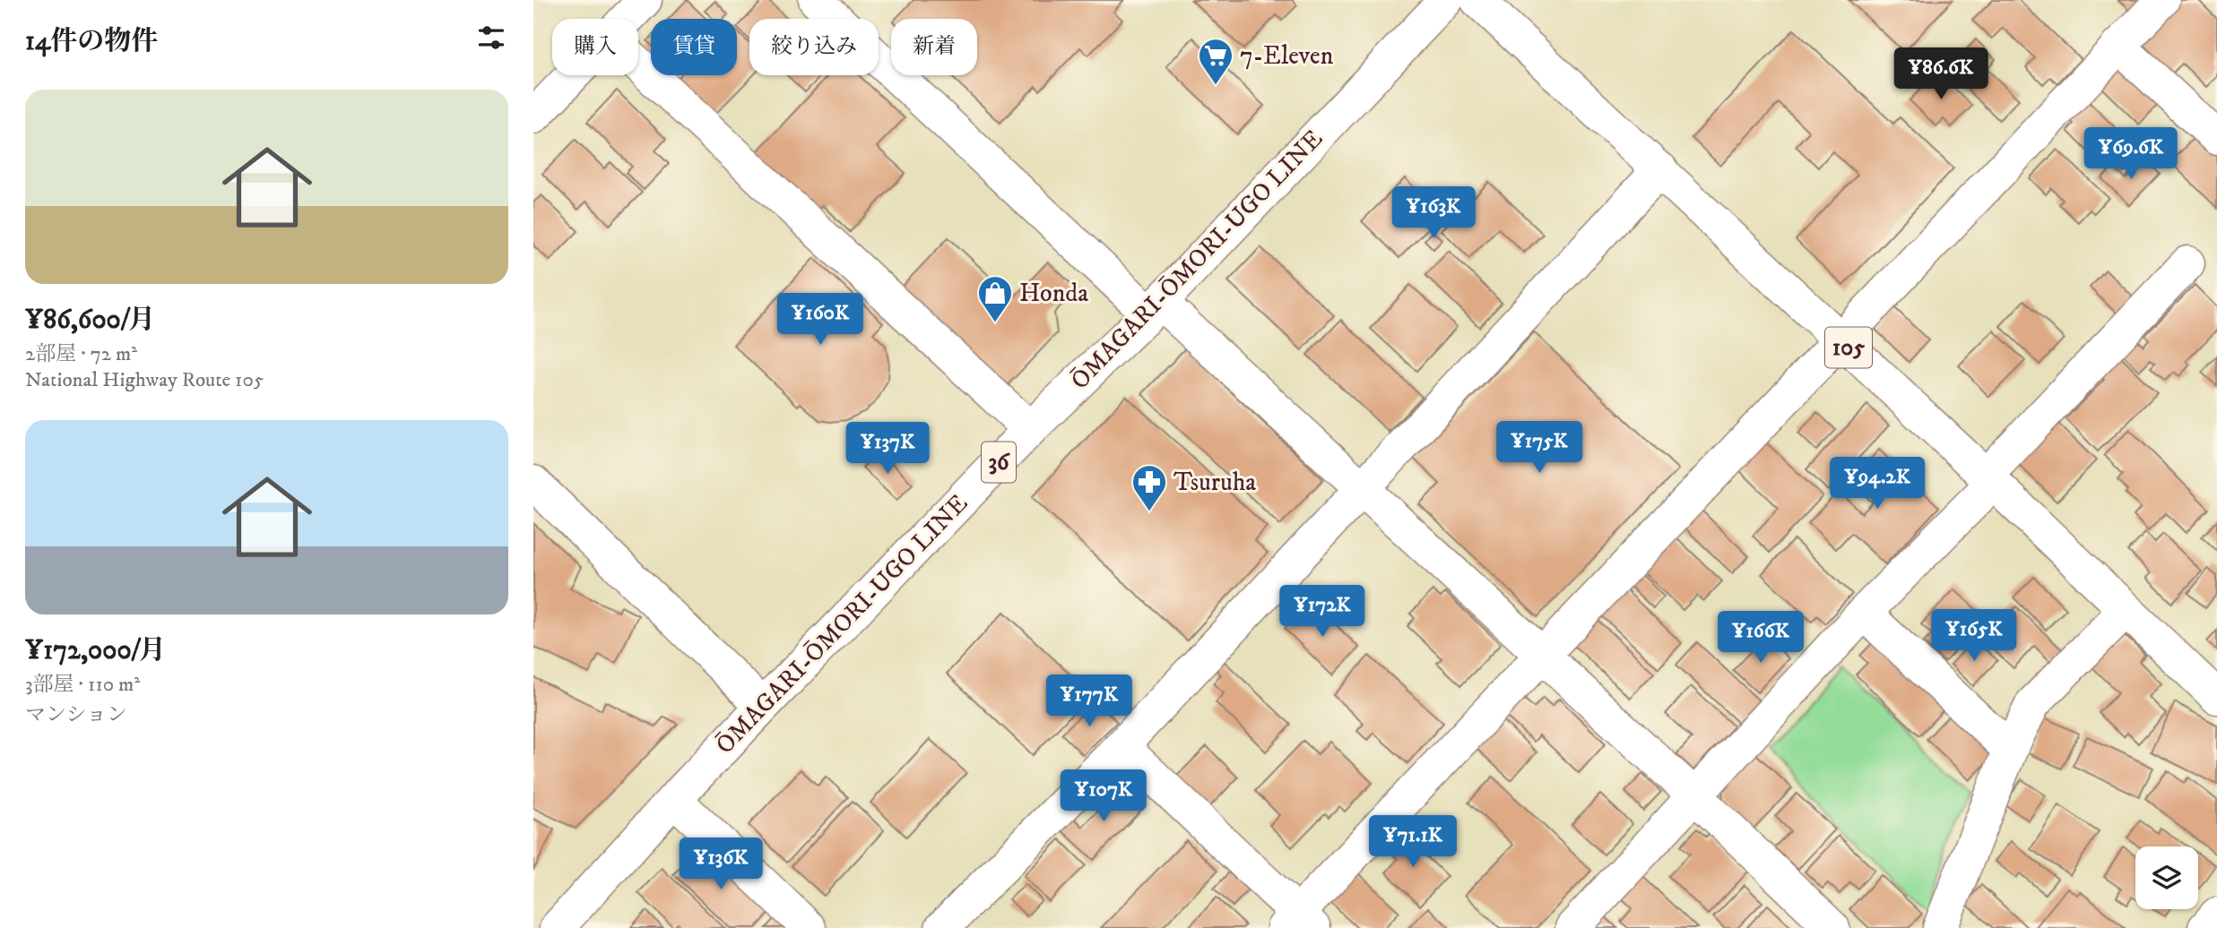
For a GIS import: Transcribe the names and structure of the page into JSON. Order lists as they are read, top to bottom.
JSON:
{
  "streets": {
    "main road": ["ŌMAGARI-ŌMORI-UGO LINE", "105", "36"]
  },
  "places": {
    "supermarket": ["7-Eleven"],
    "shop": ["Honda"],
    "pharmacy": ["Tsuruha"]
  },
  "page": {
    "heading": "14件の物件",
    "chip": [
      "購入",
      "賃貸",
      "絞り込み",
      "新着"
    ],
    "price": [
      "¥86.6K",
      "¥69.6K",
      "¥163K",
      "¥160K",
      "¥175K",
      "¥137K",
      "¥94.2K",
      "¥172K",
      "¥165K",
      "¥166K",
      "¥177K",
      "¥107K",
      "¥71.1K",
      "¥136K"
    ],
    "list": [
      {
        "name": "¥86,600/月",
        "note": "2部屋 · 72 m² · National Highway Route 105"
      },
      {
        "name": "¥172,000/月",
        "note": "3部屋 · 110 m² · マンション"
      }
    ]
  }
}
